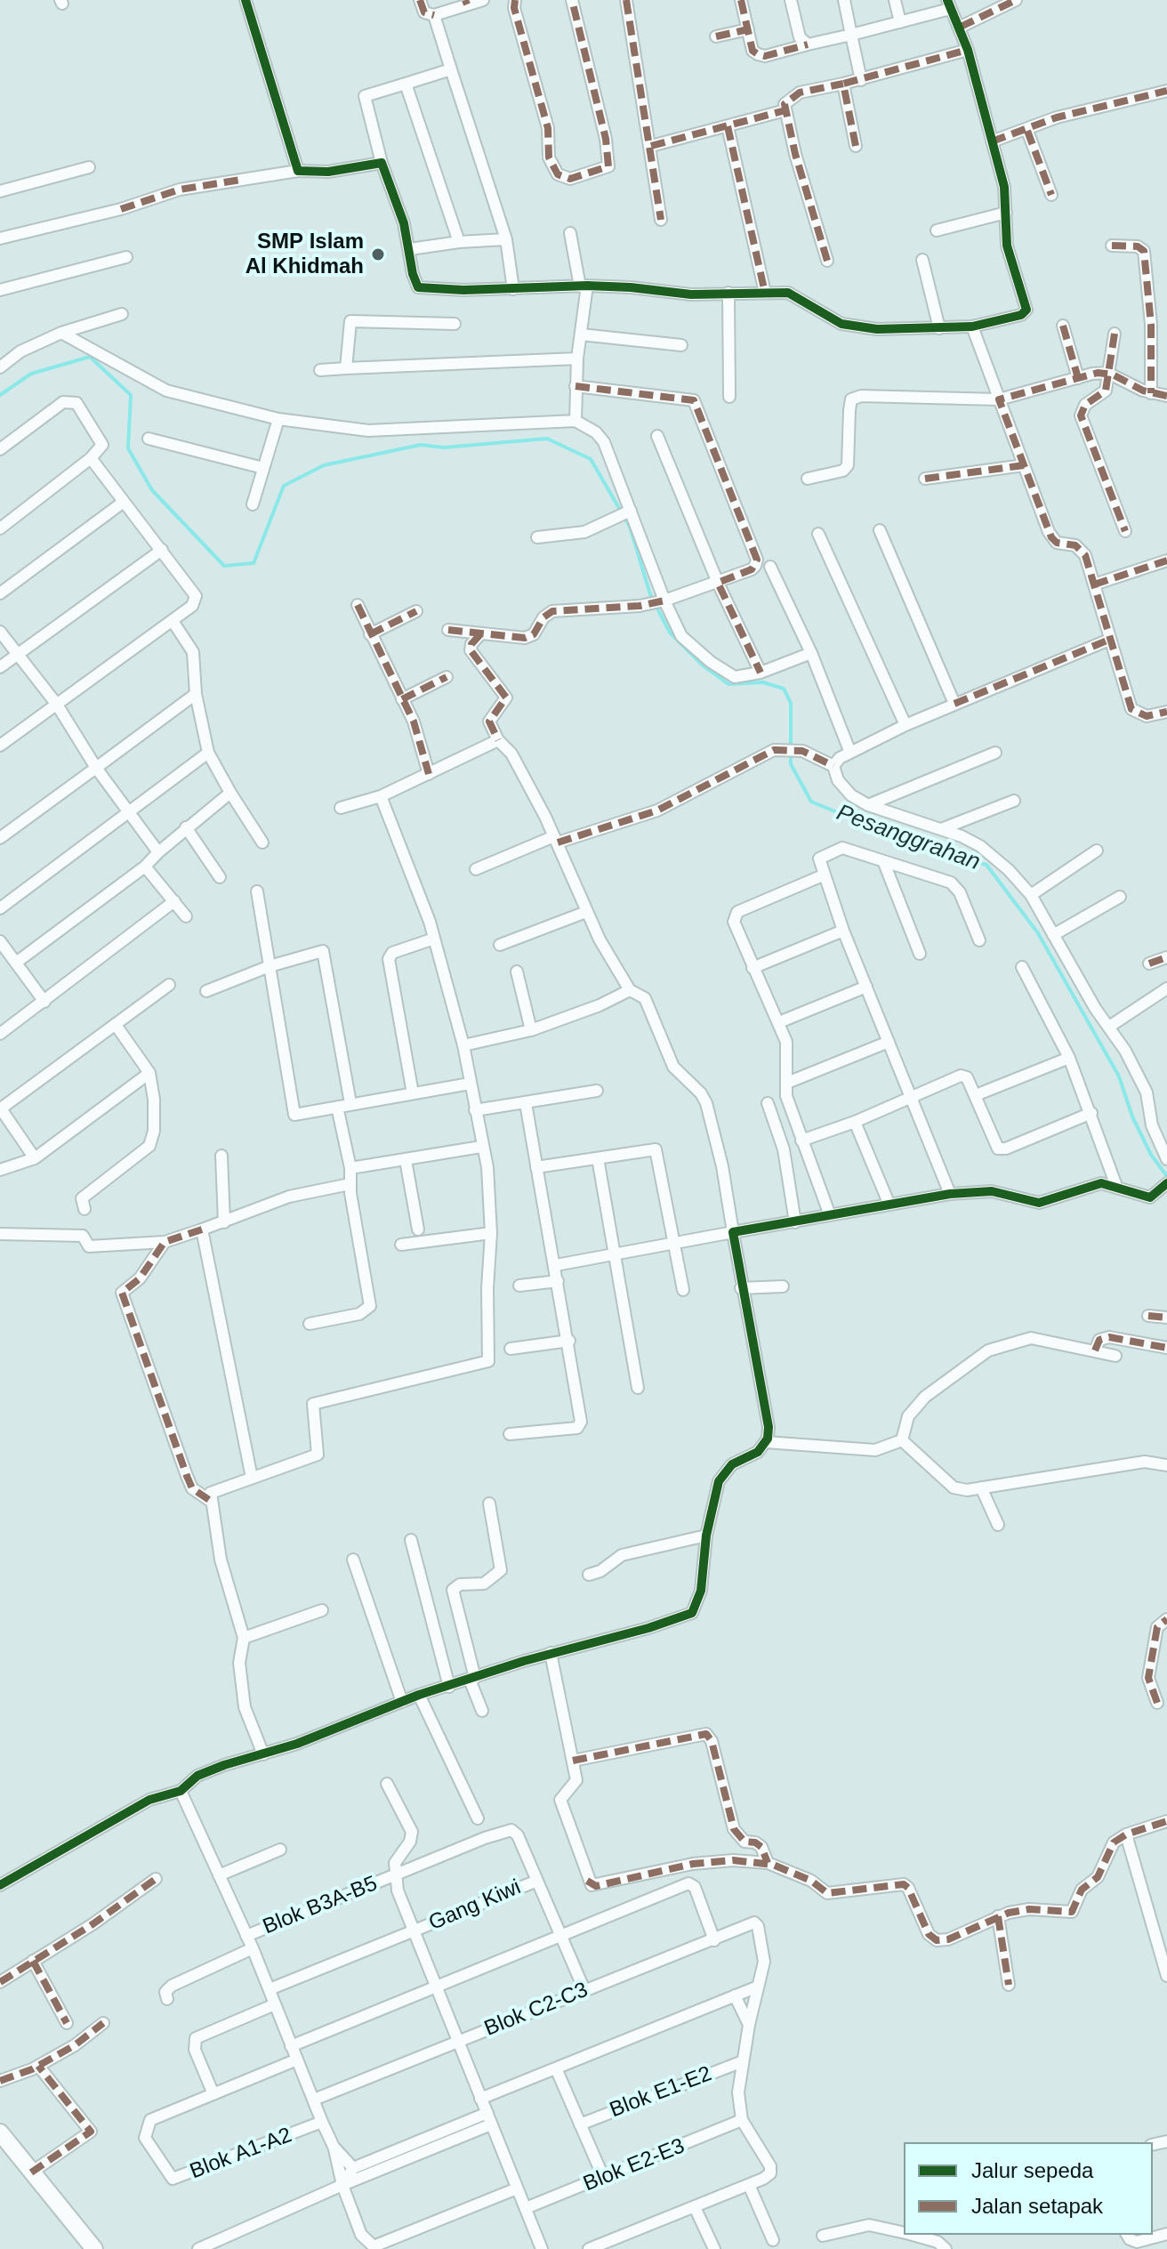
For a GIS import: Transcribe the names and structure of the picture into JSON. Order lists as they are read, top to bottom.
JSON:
{
  "streets": {
    "street": [
      "Blok B3A-B5",
      "Gang Kiwi",
      "Blok C2-C3",
      "Blok E1-E2",
      "Blok A1-A2",
      "Blok E2-E3"
    ]
  },
  "crossings": [
    ["Blok B3A-B5", "Gang Kiwi"]
  ],
  "water": ["Pesanggrahan"],
  "places": ["SMP Islam Al Khidmah"],
  "legend": ["Jalur sepeda", "Jalan setapak"]
}
